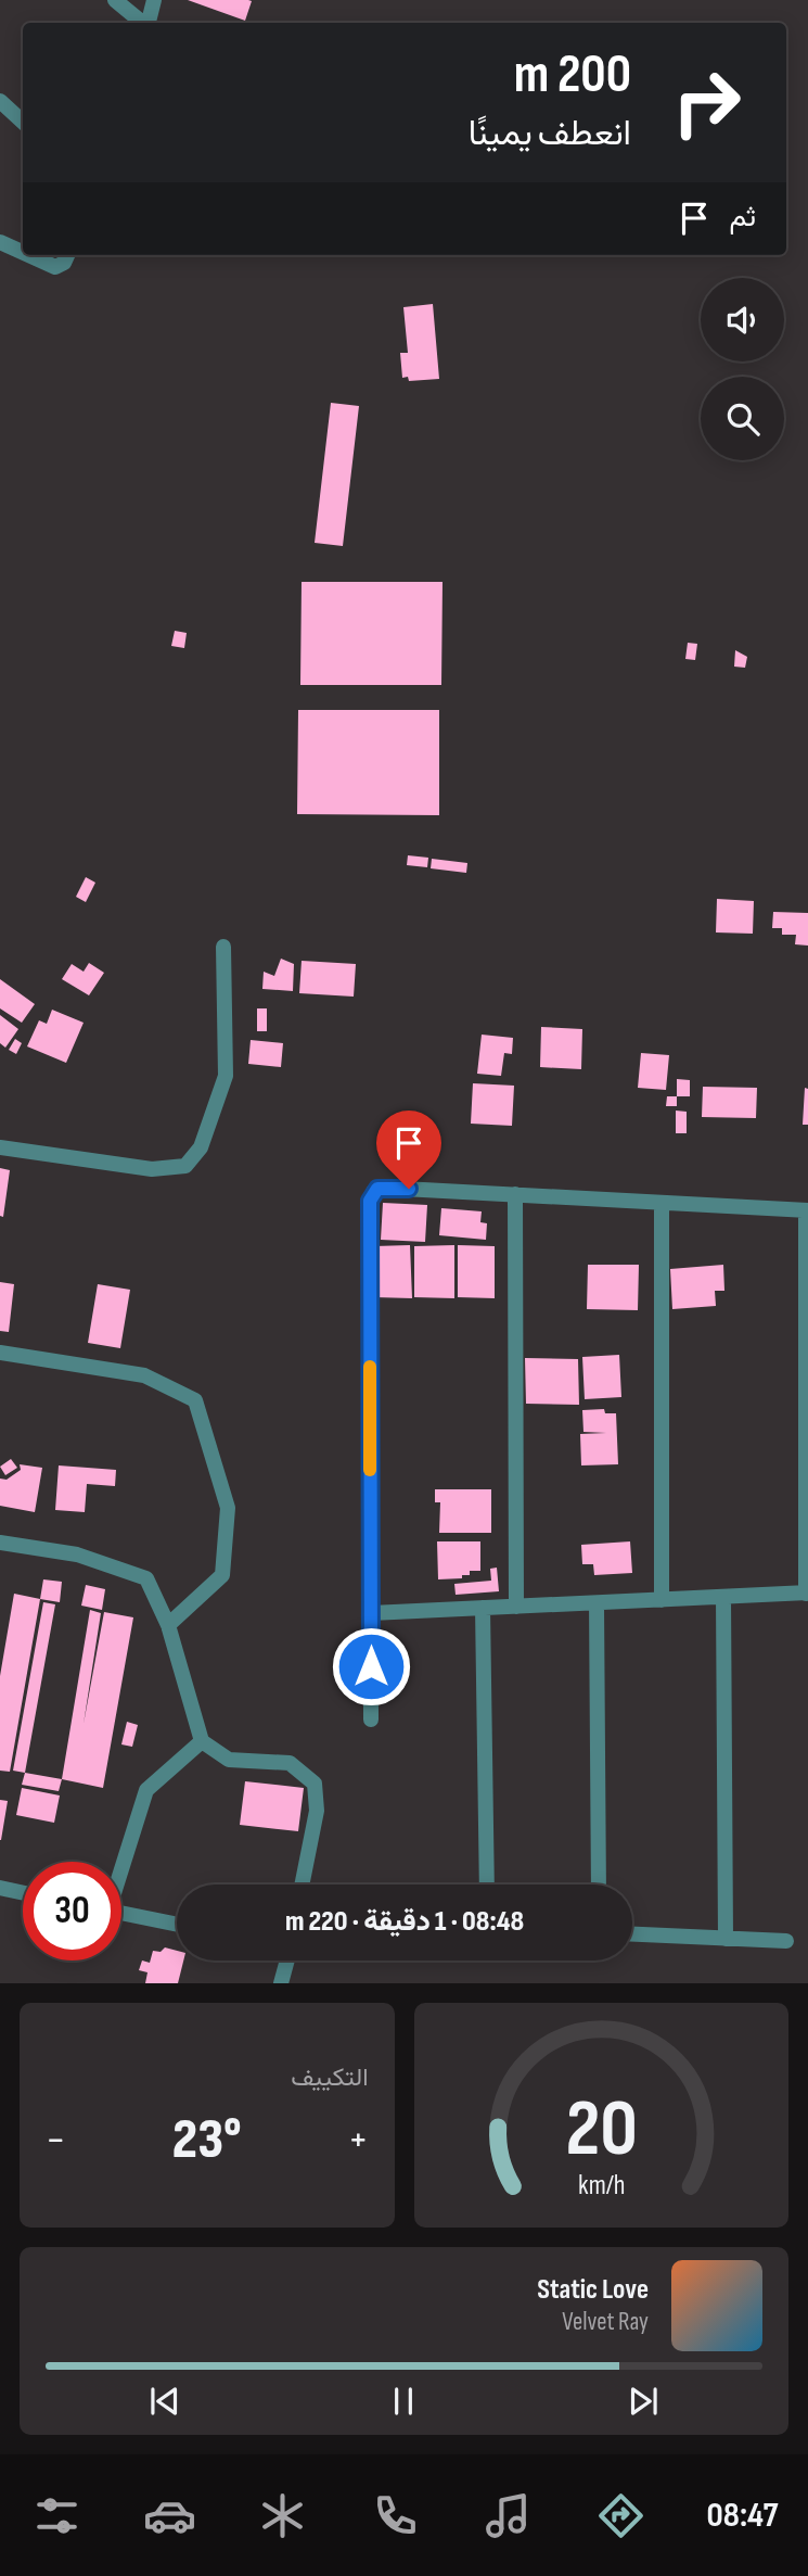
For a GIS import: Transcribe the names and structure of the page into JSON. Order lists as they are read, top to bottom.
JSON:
{
  "page": {
    "turn": ["200 m", "انعطف يمينًا"],
    "then": "ثم",
    "limit": "30",
    "trip": "08:48 · 1 دقيقة · 220 m",
    "tile": "التكييف",
    "heat": ["−", "23°", "+"],
    "song": ["Static Love", "Velvet Ray"],
    "tabs": "08:47",
    "gauge": ["20", "km/h"]
  }
}
